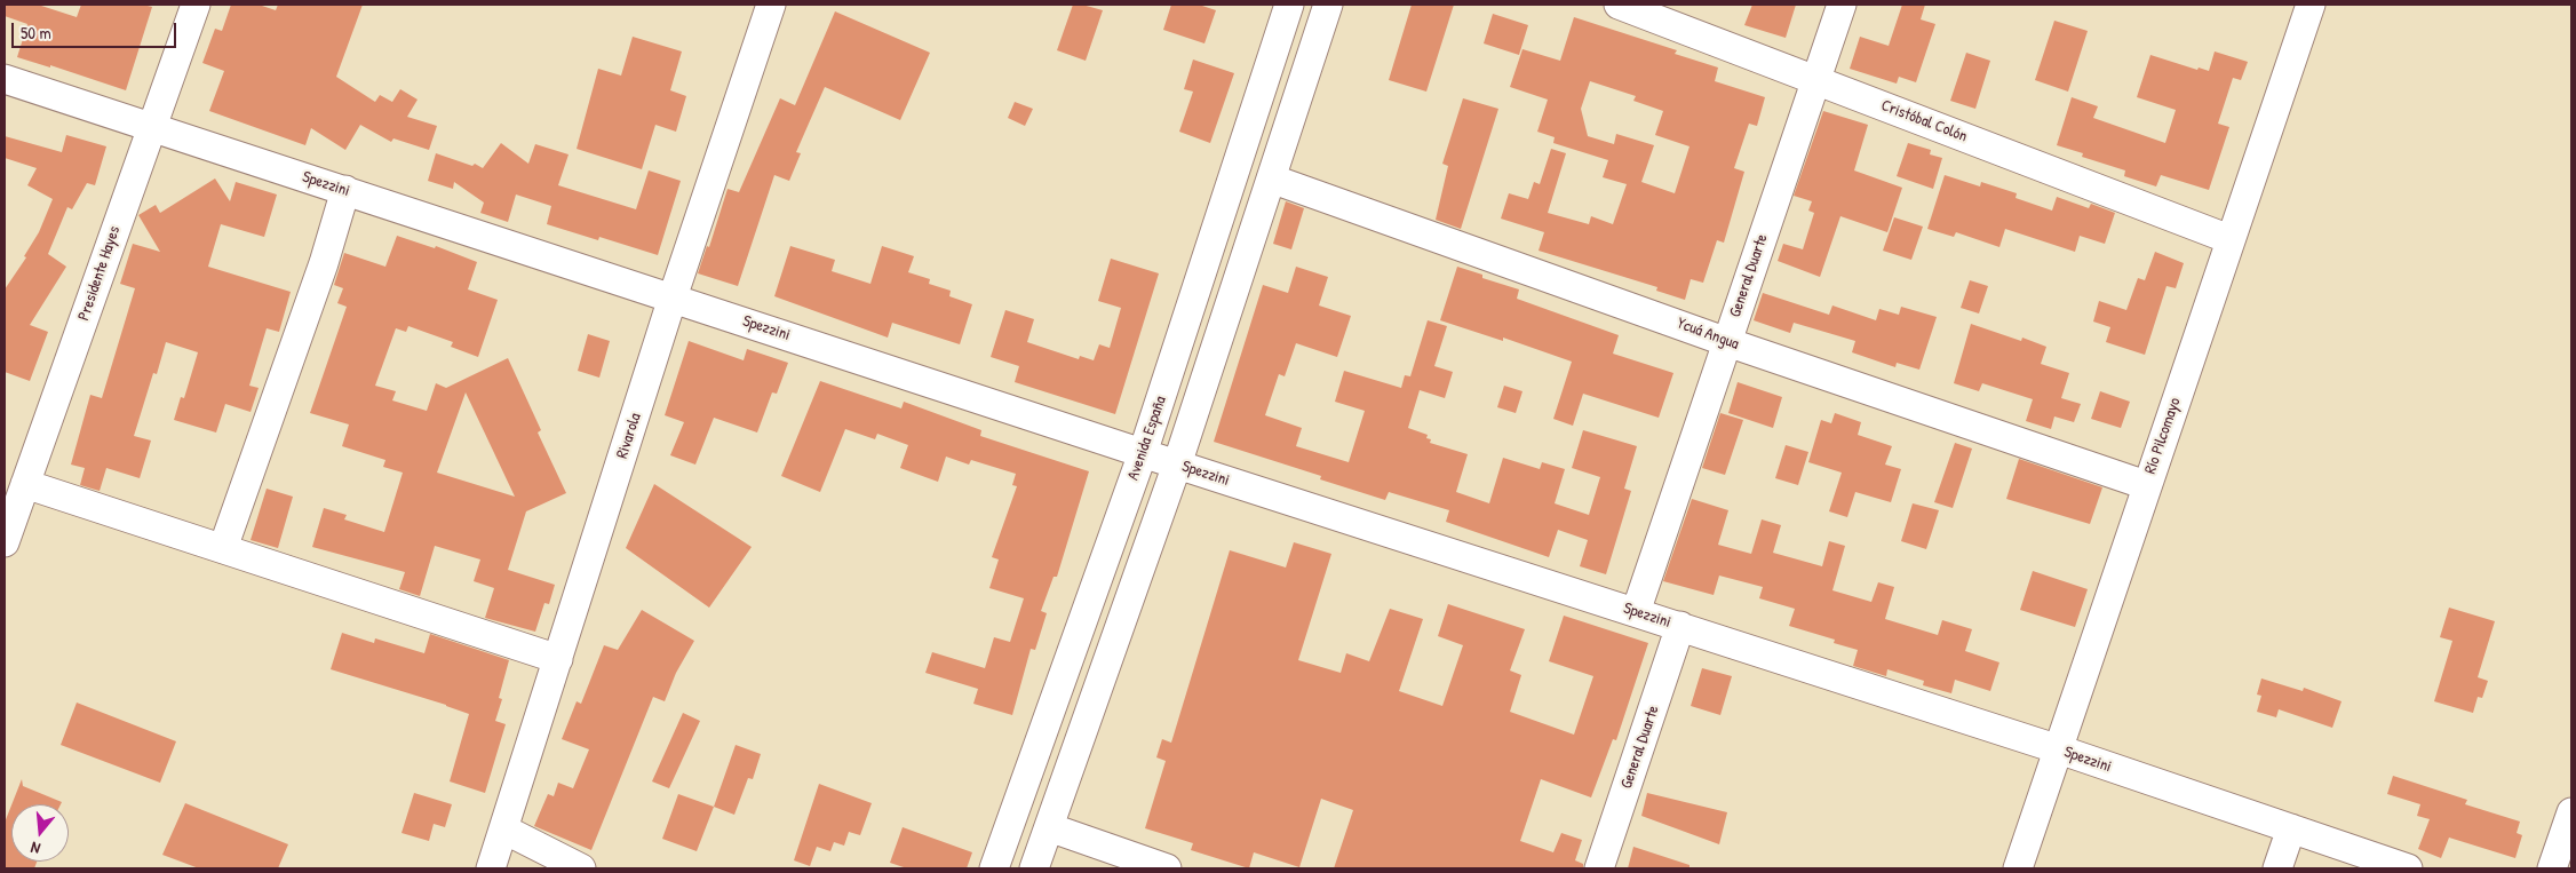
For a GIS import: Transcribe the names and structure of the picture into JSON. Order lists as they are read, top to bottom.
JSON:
{
  "streets": {
    "street": [
      "Cristóbal Colón",
      "Spezzini",
      "Presidente Hayes",
      "General Duarte",
      "Ycuá Angua",
      "Rivarola",
      "Río Pilcomayo",
      "Avenida España"
    ]
  },
  "crossings": [
    ["Cristóbal Colón", "General Duarte"],
    ["Cristóbal Colón", "Río Pilcomayo"],
    ["Spezzini", "Presidente Hayes"],
    ["Spezzini", "General Duarte"],
    ["Spezzini", "Rivarola"],
    ["Spezzini", "Río Pilcomayo"],
    ["Spezzini", "Avenida España"],
    ["General Duarte", "Ycuá Angua"],
    ["Ycuá Angua", "Río Pilcomayo"]
  ],
  "scale_bar": "50 m",
  "north": "bottom"
}
